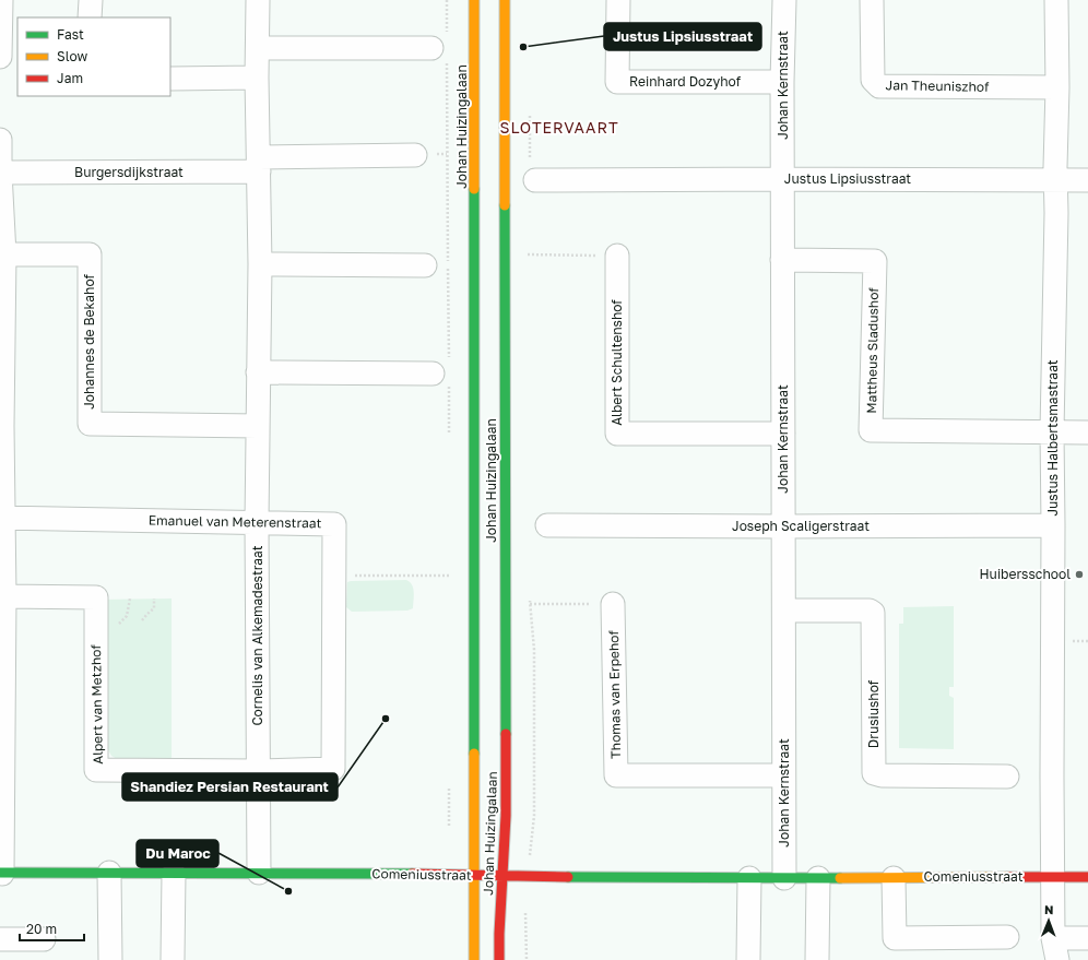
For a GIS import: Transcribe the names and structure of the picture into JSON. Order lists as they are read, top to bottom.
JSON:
{
  "streets": {
    "main road": ["Johan Huizingalaan", "Comeniusstraat"],
    "street": [
      "Reinhard Dozyhof",
      "Johan Kernstraat",
      "Jan Theuniszhof",
      "Burgersdijkstraat",
      "Justus Lipsiusstraat",
      "Johannes de Bekahof",
      "Mattheus Sladushof",
      "Albert Schultenshof",
      "Justus Halbertsmastraat",
      "Emanuel van Meterenstraat",
      "Joseph Scaligerstraat",
      "Cornelis van Alkemadestraat",
      "Thomas van Erpehof",
      "Alpert van Metzhof",
      "Drusiushof"
    ]
  },
  "crossings": [
    ["Reinhard Dozyhof", "Johan Kernstraat"],
    ["Johan Kernstraat", "Justus Lipsiusstraat"],
    ["Johan Kernstraat", "Mattheus Sladushof"],
    ["Johan Kernstraat", "Albert Schultenshof"],
    ["Johan Kernstraat", "Joseph Scaligerstraat"],
    ["Johan Kernstraat", "Thomas van Erpehof"],
    ["Johan Kernstraat", "Drusiushof"],
    ["Johan Kernstraat", "Comeniusstraat"],
    ["Jan Theuniszhof", "Justus Halbertsmastraat"],
    ["Johan Huizingalaan", "Comeniusstraat"],
    ["Burgersdijkstraat", "Cornelis van Alkemadestraat"],
    ["Justus Lipsiusstraat", "Justus Halbertsmastraat"],
    ["Johannes de Bekahof", "Cornelis van Alkemadestraat"],
    ["Mattheus Sladushof", "Justus Halbertsmastraat"],
    ["Justus Halbertsmastraat", "Joseph Scaligerstraat"],
    ["Justus Halbertsmastraat", "Comeniusstraat"],
    ["Emanuel van Meterenstraat", "Cornelis van Alkemadestraat"],
    ["Emanuel van Meterenstraat", "Alpert van Metzhof"],
    ["Cornelis van Alkemadestraat", "Alpert van Metzhof"],
    ["Cornelis van Alkemadestraat", "Comeniusstraat"]
  ],
  "districts": ["SLOTERVAART"],
  "places": [
    "Justus Lipsiusstraat",
    "Huibersschool",
    "Shandiez Persian Restaurant",
    "Du Maroc"
  ],
  "legend": ["Fast", "Slow", "Jam"],
  "scale_bar": "20 m",
  "north": "top"
}
